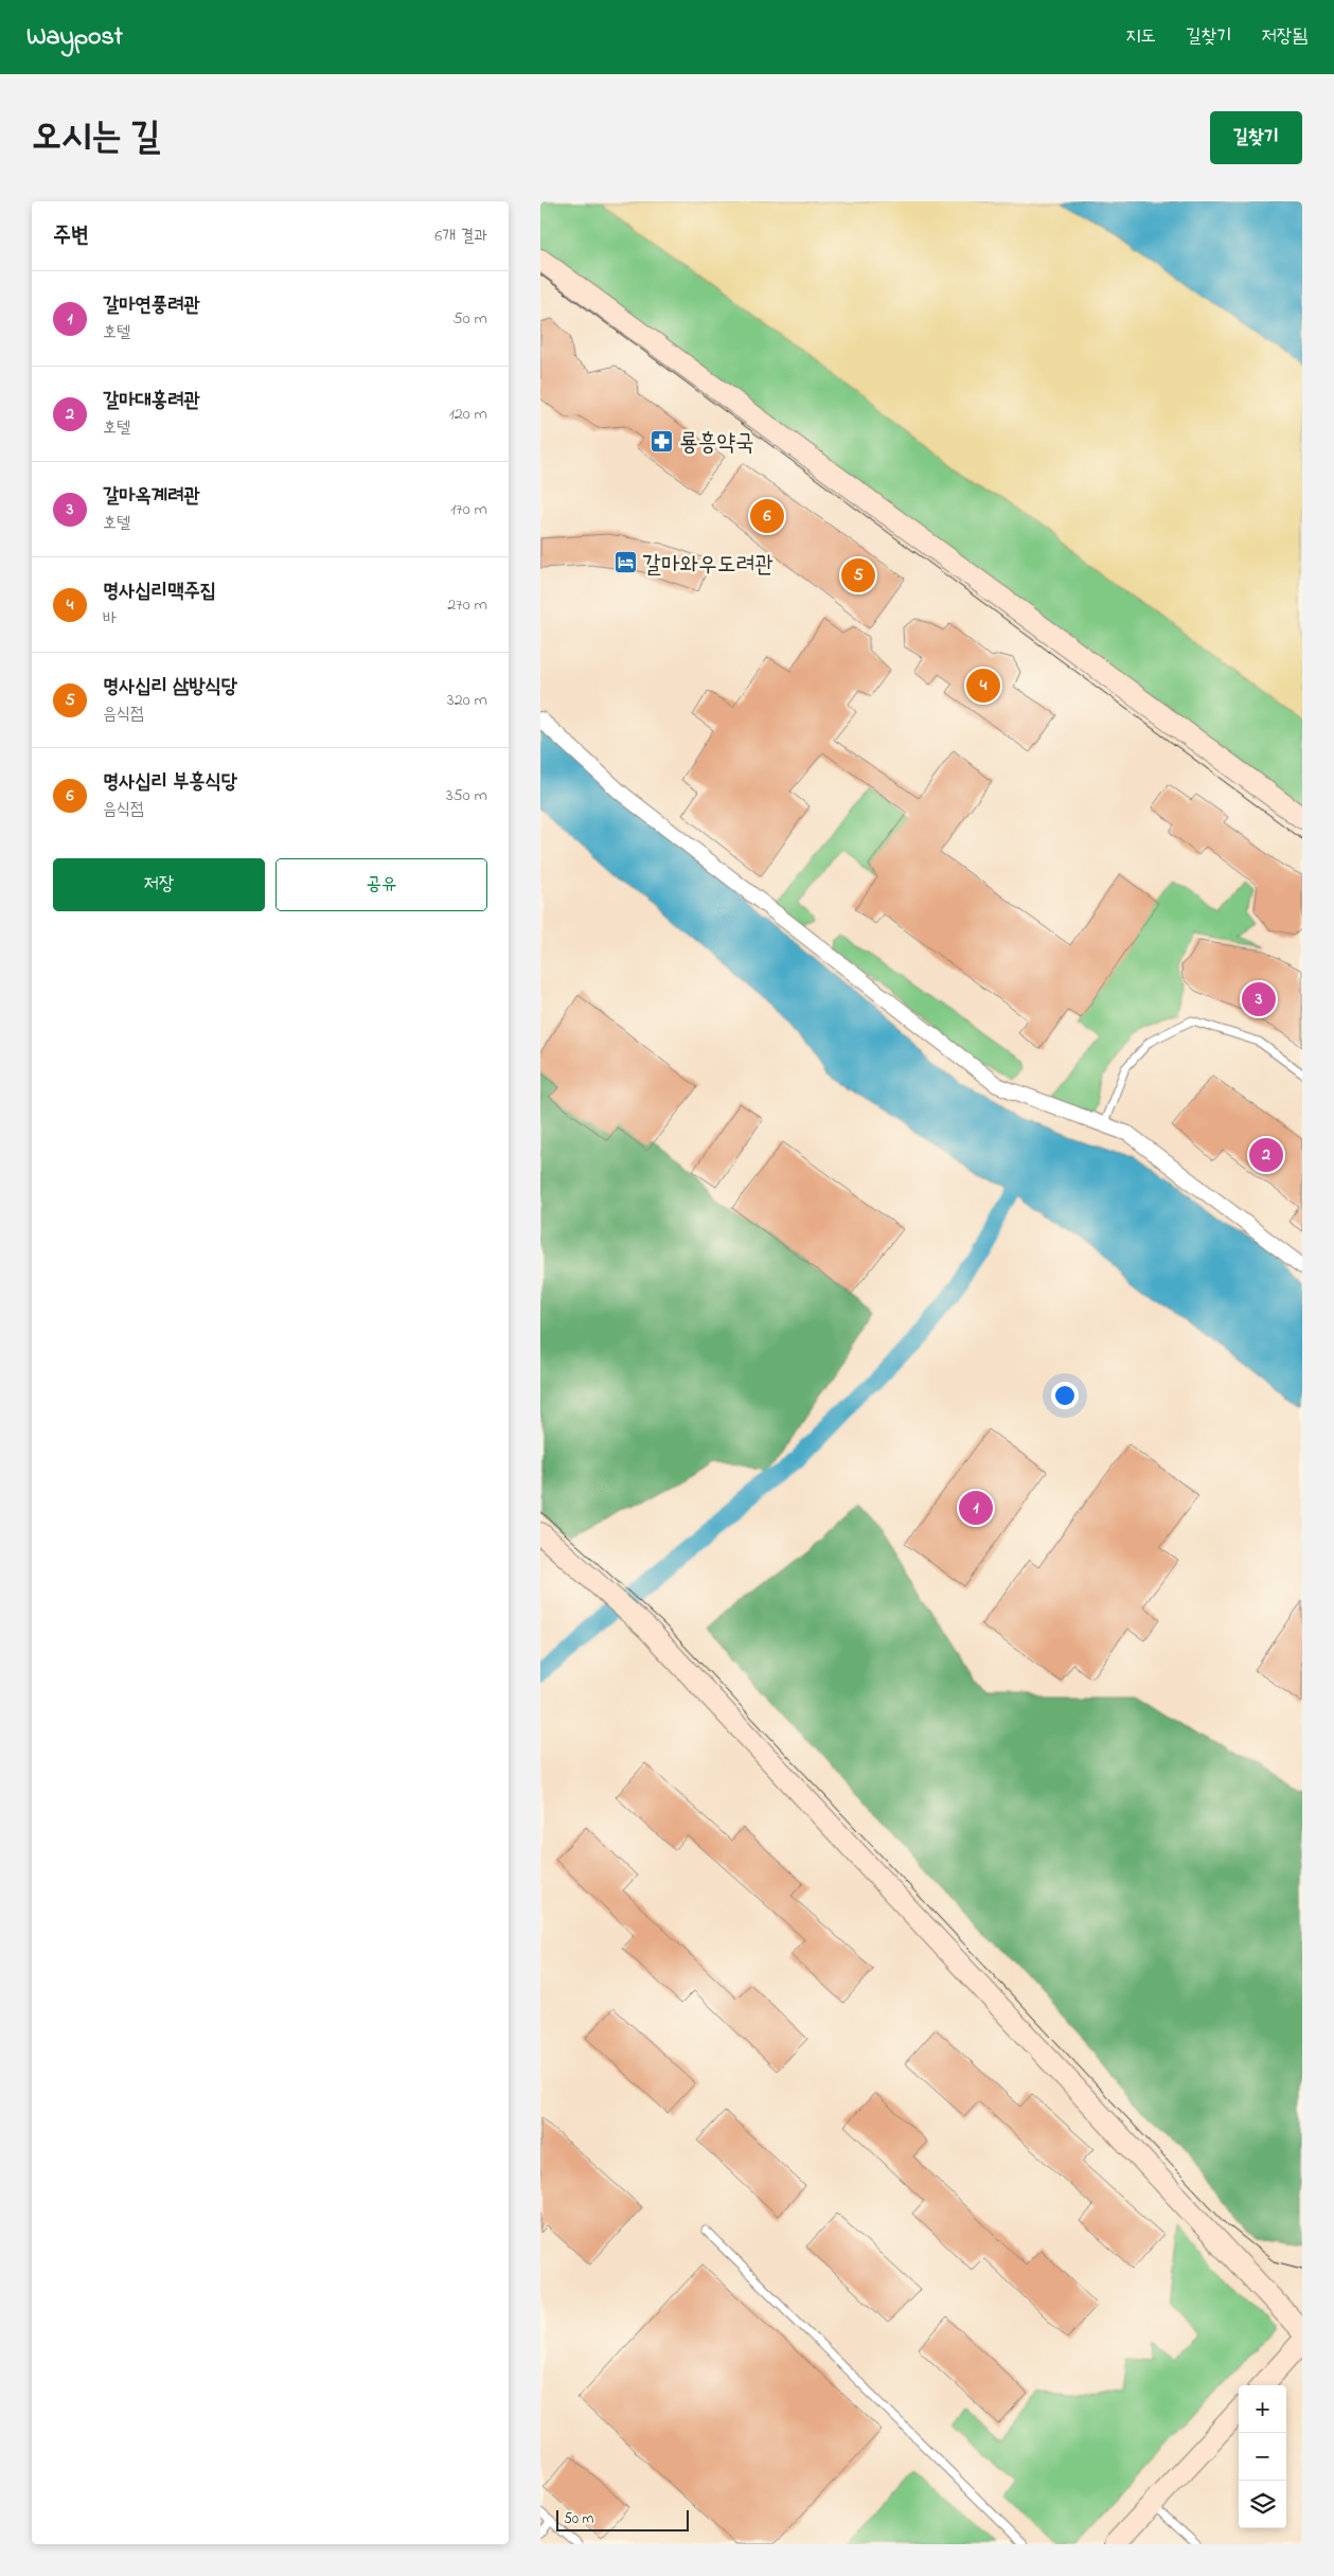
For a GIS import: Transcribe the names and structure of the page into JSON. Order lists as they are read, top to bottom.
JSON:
{
  "places": {
    "pharmacy": ["룡흥약국"],
    "hotel": ["갈마와우도려관"]
  },
  "scale_bar": "50 m",
  "page": {
    "header": "Waypost",
    "nav": ["지도", "길찾기", "저장됨"],
    "title": "오시는 길",
    "buttons": [
      "길찾기",
      ["저장", "공유"]
    ],
    "heading": ["주변", "6개 결과"],
    "list": [
      {
        "mark": "1",
        "name": "갈마연풍려관",
        "note": "호텔",
        "value": "50 m"
      },
      {
        "mark": "2",
        "name": "갈마대홍려관",
        "note": "호텔",
        "value": "120 m"
      },
      {
        "mark": "3",
        "name": "갈마옥계려관",
        "note": "호텔",
        "value": "170 m"
      },
      {
        "mark": "4",
        "name": "명사십리맥주집",
        "note": "바",
        "value": "270 m"
      },
      {
        "mark": "5",
        "name": "명사십리 삼방식당",
        "note": "음식점",
        "value": "320 m"
      },
      {
        "mark": "6",
        "name": "명사십리 부흥식당",
        "note": "음식점",
        "value": "350 m"
      }
    ],
    "pins": [
      "6",
      "5",
      "4",
      "3",
      "2",
      "1"
    ],
    "map_buttons": ["+", "−"],
    "scale": "50 m"
  }
}
